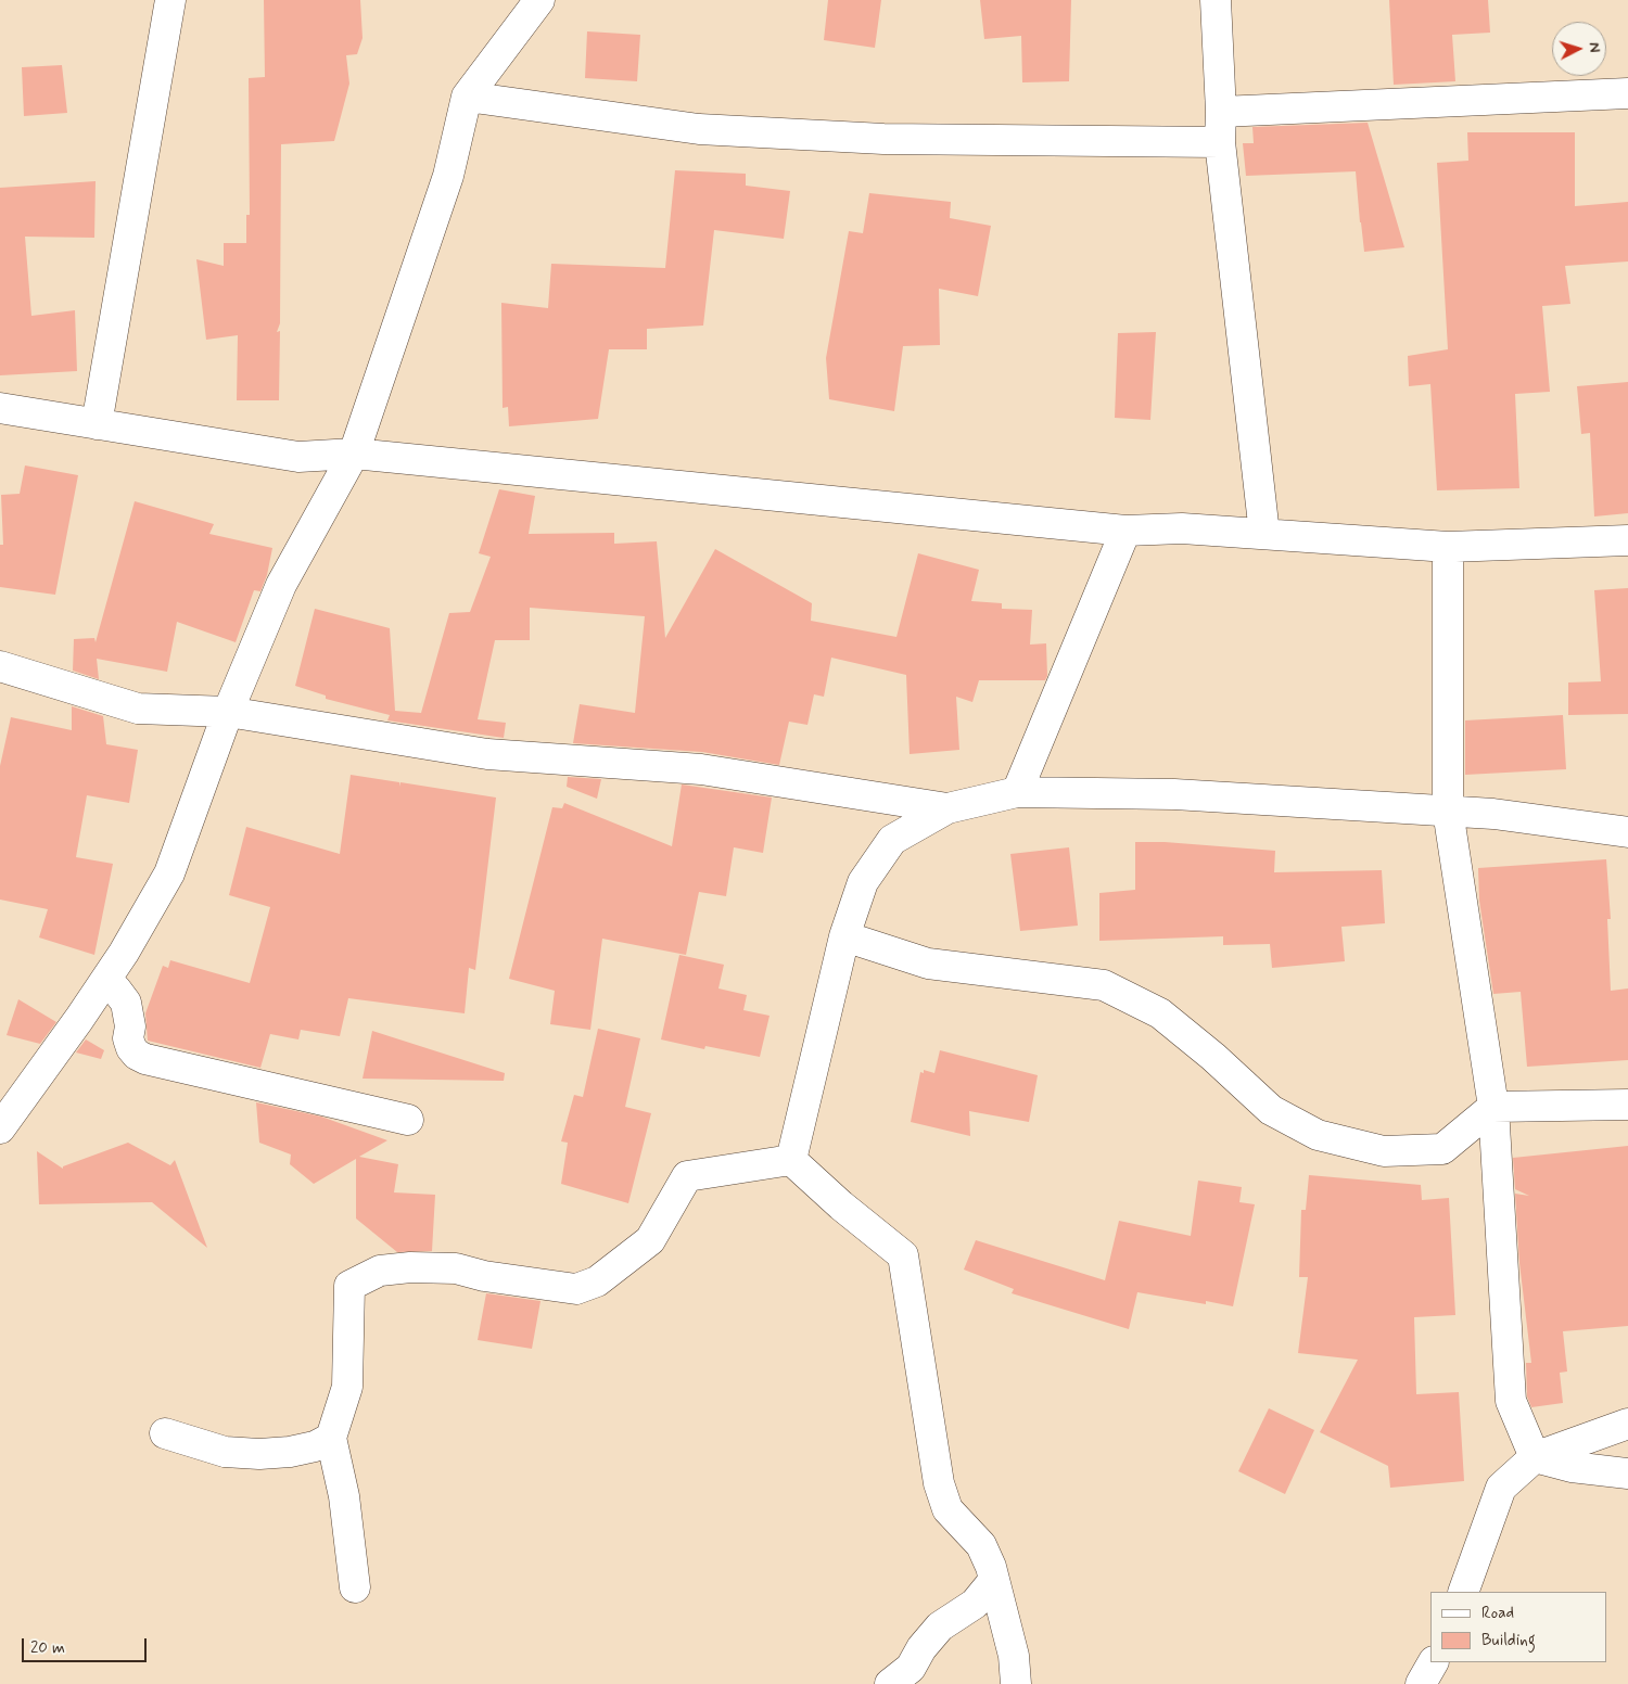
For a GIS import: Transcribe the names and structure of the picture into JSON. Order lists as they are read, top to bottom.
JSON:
{
  "legend": ["Road", "Building"],
  "scale_bar": "20 m",
  "north": "right"
}
